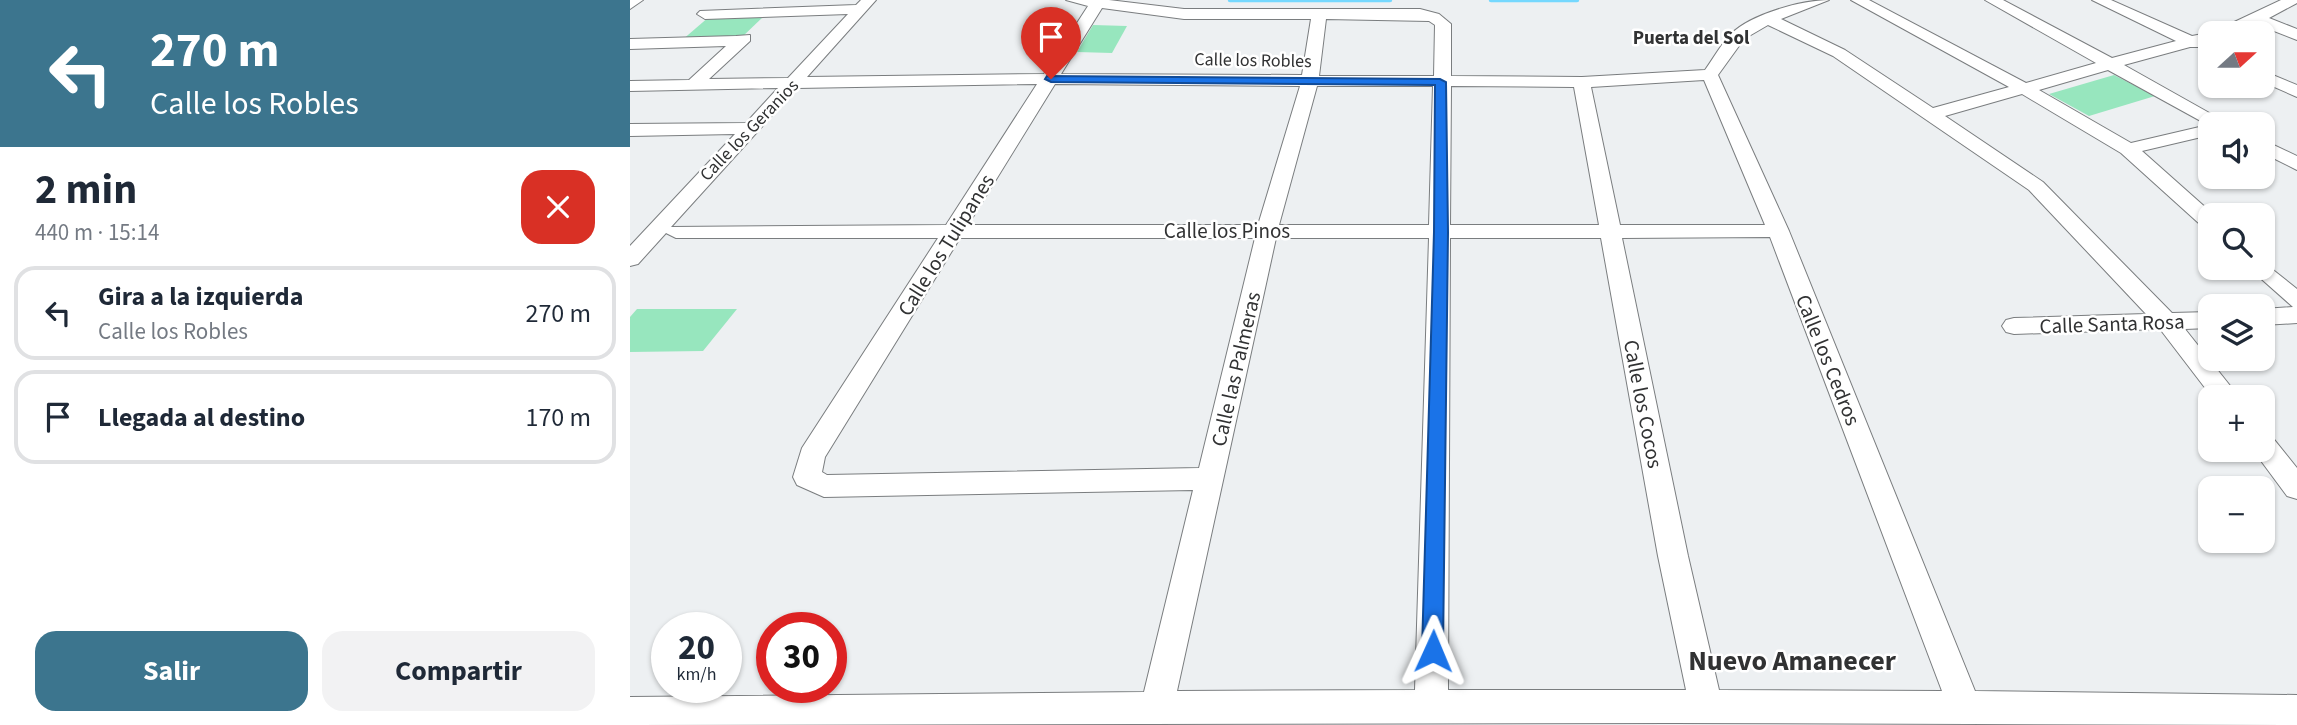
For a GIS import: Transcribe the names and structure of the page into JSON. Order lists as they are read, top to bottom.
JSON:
{
  "streets": {
    "street": [
      "Calle los Robles",
      "Calle los Geranios",
      "Calle los Pinos",
      "Calle los Tulipanes",
      "Calle Santa Rosa",
      "Calle los Cedros",
      "Calle las Palmeras",
      "Calle los Cocos"
    ]
  },
  "crossings": [
    ["Calle los Robles", "Calle los Geranios"],
    ["Calle los Robles", "Calle los Tulipanes"],
    ["Calle los Robles", "Calle los Cedros"],
    ["Calle los Robles", "Calle las Palmeras"],
    ["Calle los Robles", "Calle los Cocos"],
    ["Calle los Pinos", "Calle los Tulipanes"],
    ["Calle los Pinos", "Calle los Cedros"],
    ["Calle los Pinos", "Calle las Palmeras"],
    ["Calle los Pinos", "Calle los Cocos"],
    ["Calle los Tulipanes", "Calle las Palmeras"]
  ],
  "districts": ["Puerta del Sol", "Nuevo Amanecer"],
  "north": "right",
  "page": {
    "turn": ["270 m", "Calle los Robles"],
    "map_buttons": ["+", "−"],
    "heading": ["2 min", "440 m · 15:14"],
    "list": [
      {
        "name": "Gira a la izquierda",
        "note": "Calle los Robles",
        "value": "270 m"
      },
      {
        "name": "Llegada al destino",
        "value": "170 m"
      }
    ],
    "speed": "20 km/h",
    "limit": "30",
    "buttons": ["Salir", "Compartir"]
  }
}
